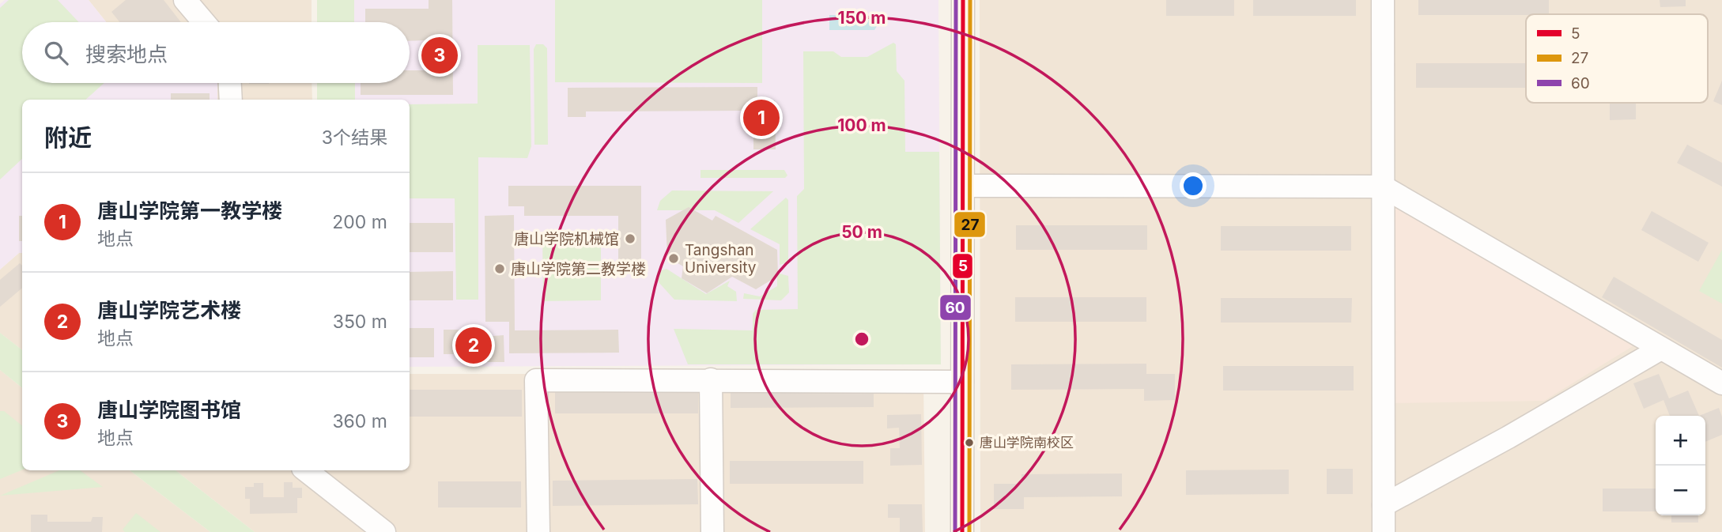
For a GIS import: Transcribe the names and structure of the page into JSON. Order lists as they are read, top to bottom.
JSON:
{
  "places": [
    "唐山学院机械馆",
    "Tangshan University",
    "唐山学院第二教学楼",
    "唐山学院南校区"
  ],
  "lines": ["transit line 5", "transit line 27", "transit line 60"],
  "legend": ["5", "27", "60"],
  "page": {
    "search": "搜索地点",
    "pins": ["3", "1", "2"],
    "heading": ["附近", "3个结果"],
    "list": [
      {
        "mark": "1",
        "name": "唐山学院第一教学楼",
        "note": "地点",
        "value": "200 m"
      },
      {
        "mark": "2",
        "name": "唐山学院艺术楼",
        "note": "地点",
        "value": "350 m"
      },
      {
        "mark": "3",
        "name": "唐山学院图书馆",
        "note": "地点",
        "value": "360 m"
      }
    ],
    "map_buttons": ["+", "−"]
  },
  "rings": ["150 m", "100 m", "50 m"]
}
